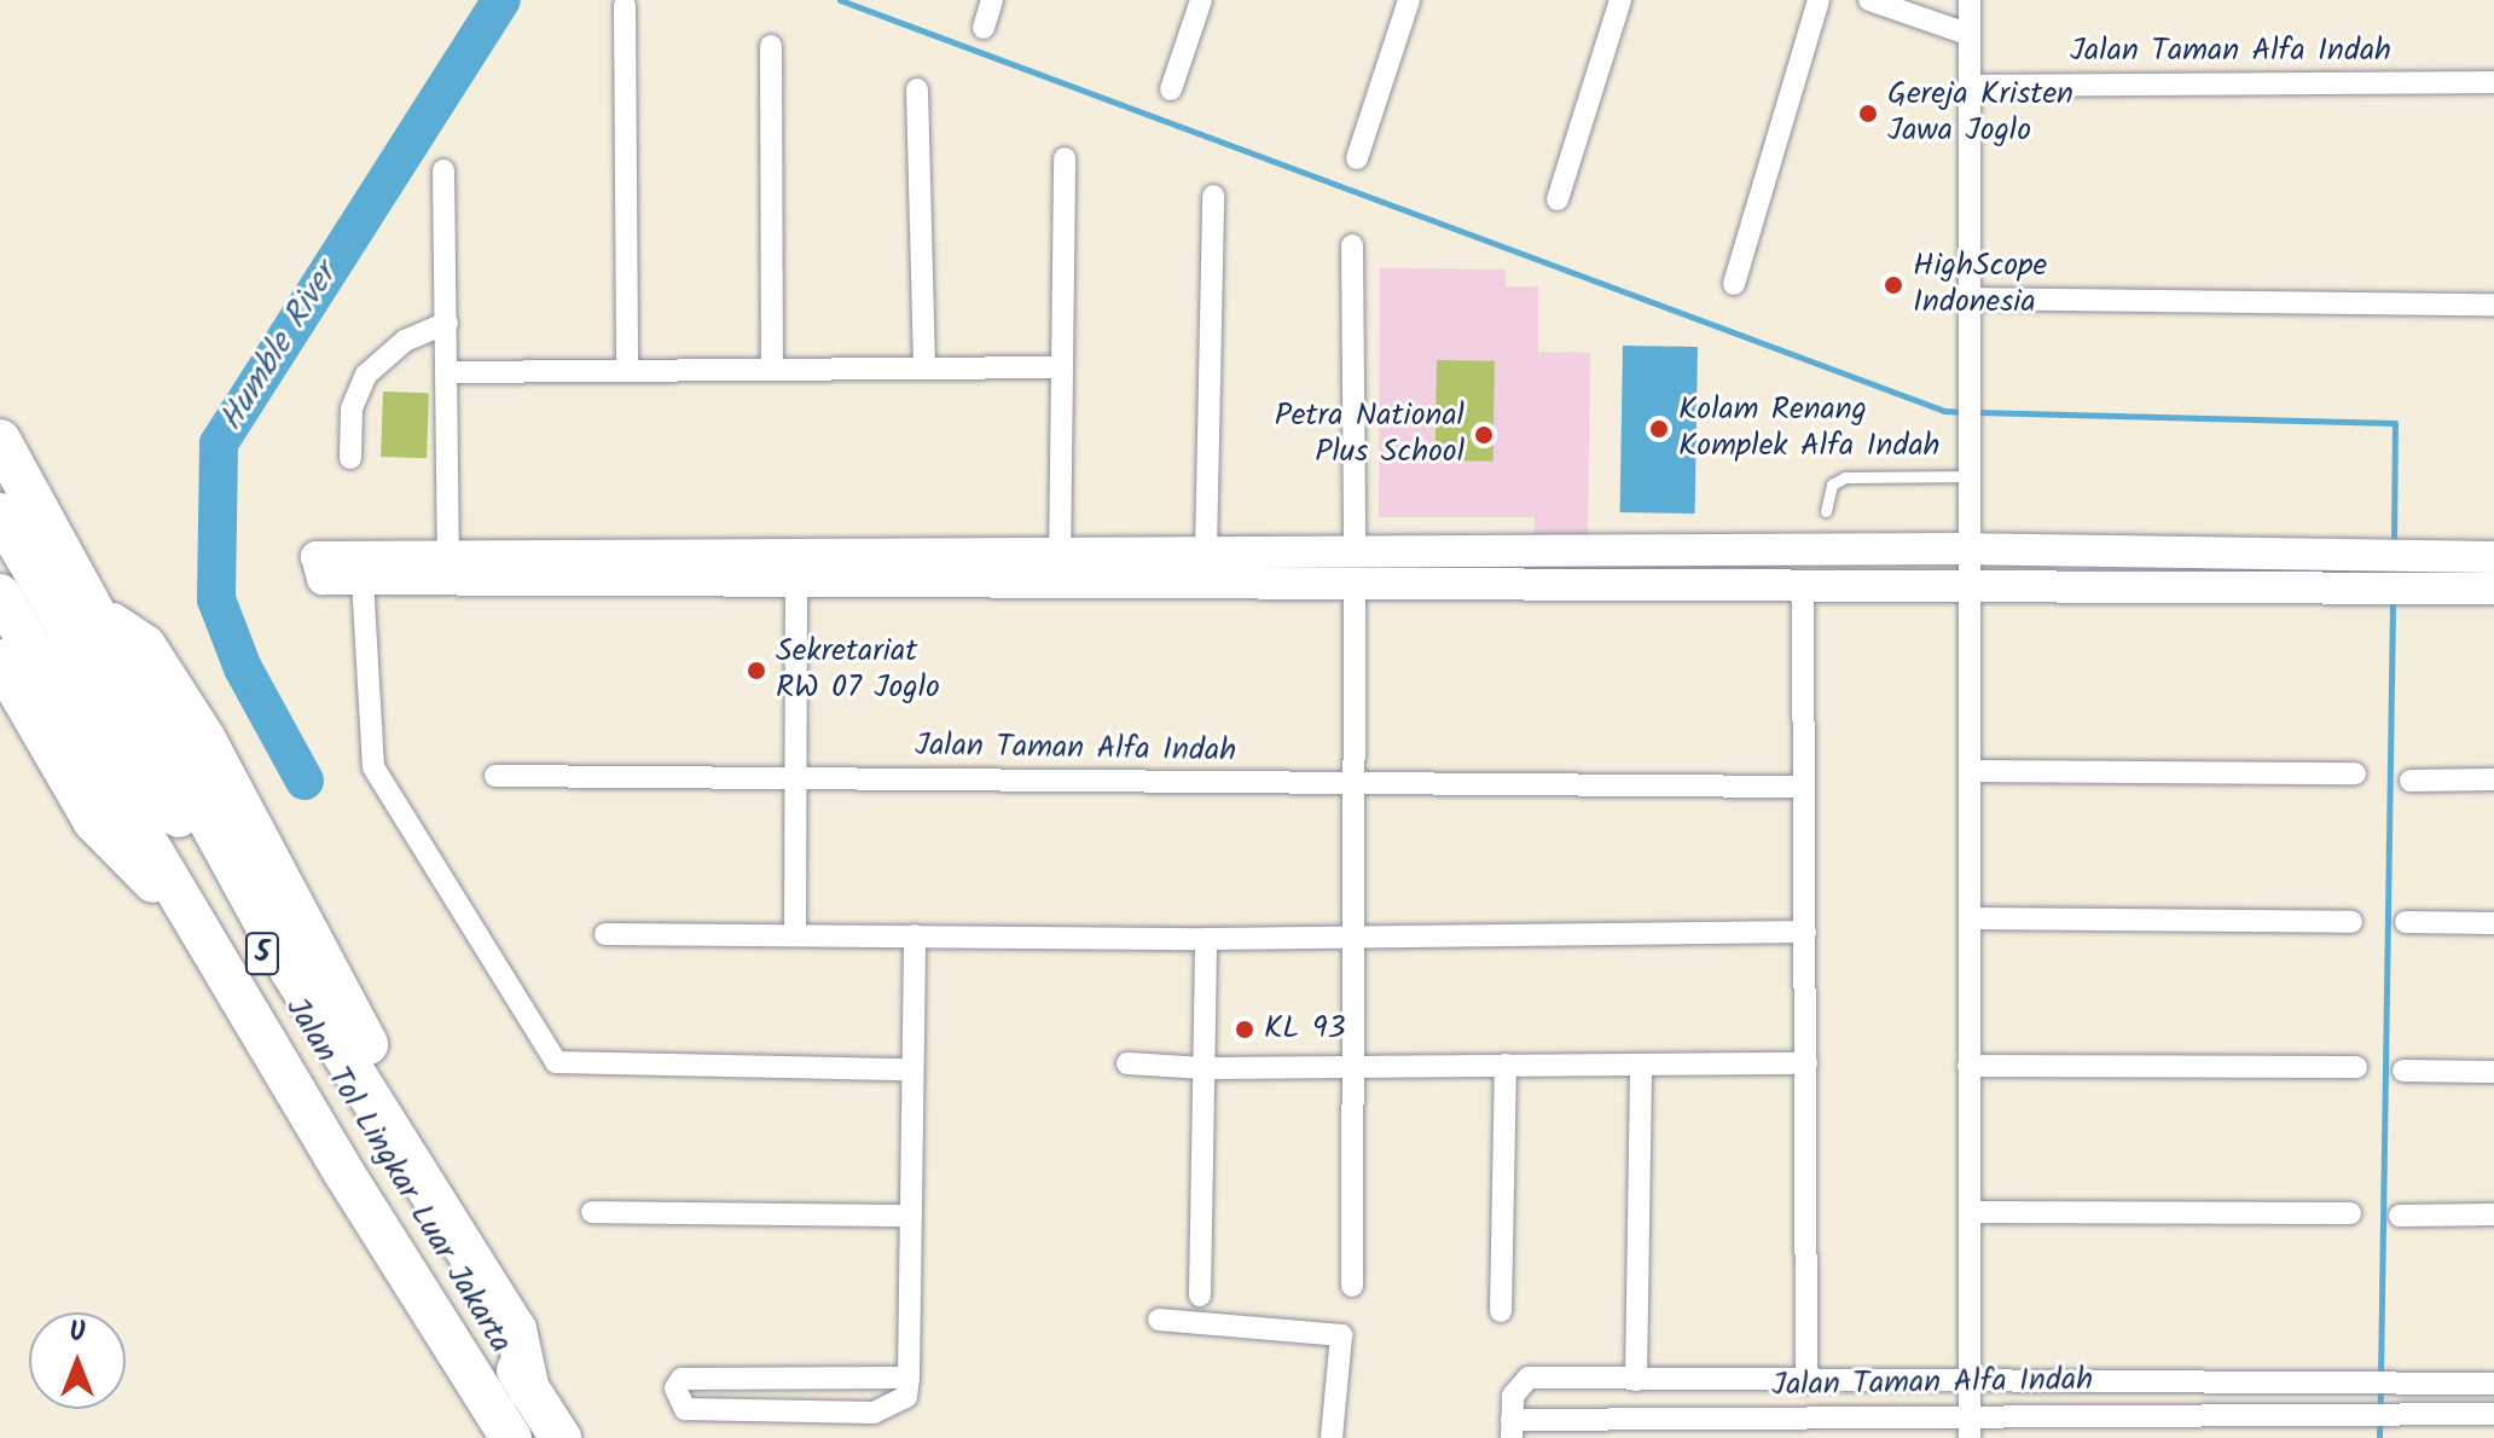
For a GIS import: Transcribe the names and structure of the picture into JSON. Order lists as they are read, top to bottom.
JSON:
{
  "streets": {
    "highway": ["5", "Jalan Tol Lingkar Luar Jakarta"],
    "street": ["Jalan Taman Alfa Indah"]
  },
  "water": ["Humble River"],
  "places": [
    "Gereja Kristen Jawa Joglo",
    "HighScope Indonesia",
    "Kolam Renang Komplek Alfa Indah",
    "Petra National Plus School",
    "Sekretariat RW 07 Joglo",
    "KL 93"
  ],
  "north": "top"
}
